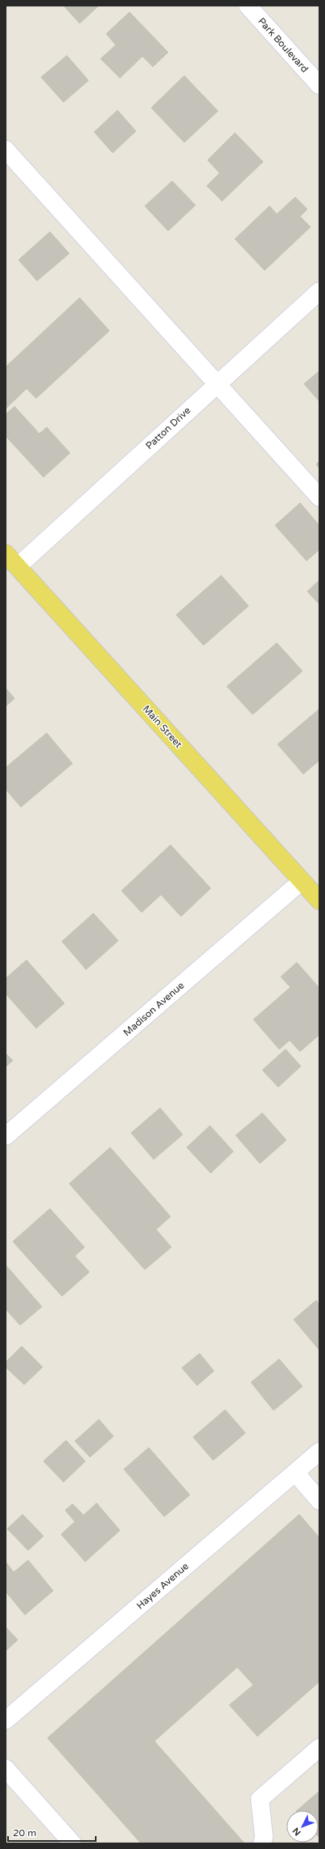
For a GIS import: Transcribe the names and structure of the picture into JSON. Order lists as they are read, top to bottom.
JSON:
{
  "streets": {
    "main road": ["Main Street"],
    "street": [
      "Park Boulevard",
      "Patton Drive",
      "Madison Avenue",
      "Hayes Avenue"
    ]
  },
  "crossings": [
    ["Patton Drive", "Main Street"],
    ["Main Street", "Madison Avenue"]
  ],
  "scale_bar": "20 m",
  "north": "bottom left"
}
